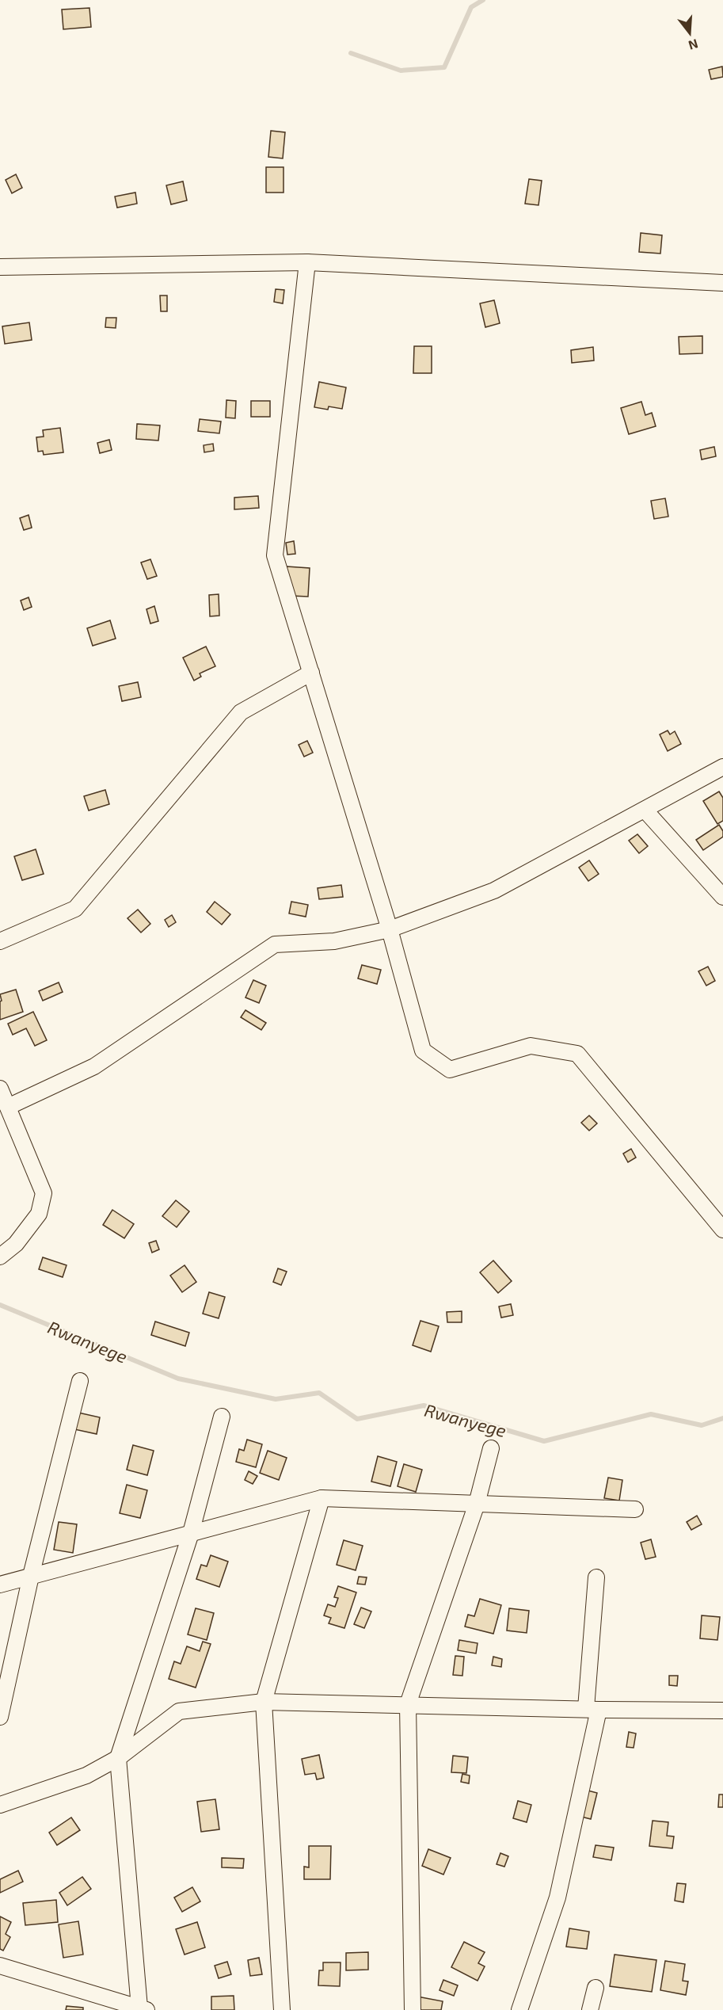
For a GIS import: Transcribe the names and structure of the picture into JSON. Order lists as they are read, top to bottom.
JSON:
{
  "water": ["Rwanyege"],
  "north": "bottom"
}
